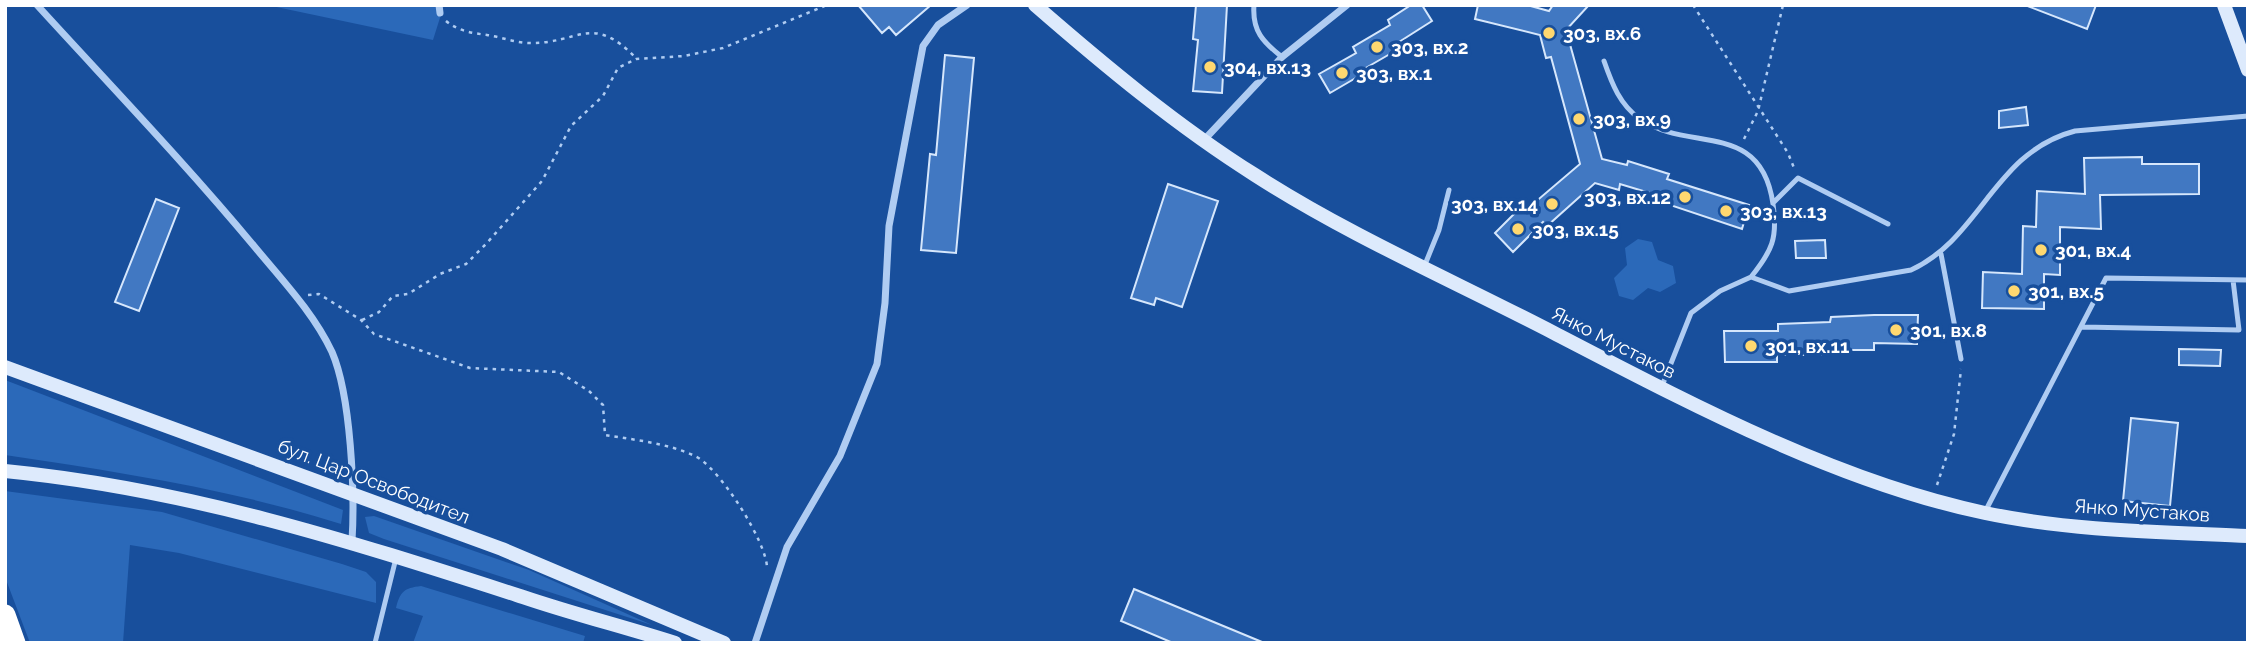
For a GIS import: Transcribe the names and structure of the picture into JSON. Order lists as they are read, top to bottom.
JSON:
{
  "streets": {
    "main road": ["Янко Мустаков", "бул. Цар Освободител"]
  },
  "places": [
    "303, вх.6",
    "303, вх.2",
    "304, вх.13",
    "303, вх.1",
    "303, вх.9",
    "303, вх.12",
    "303, вх.14",
    "303, вх.13",
    "303, вх.15",
    "301, вх.4",
    "301, вх.5",
    "301, вх.8",
    "301, вх.11"
  ]
}
